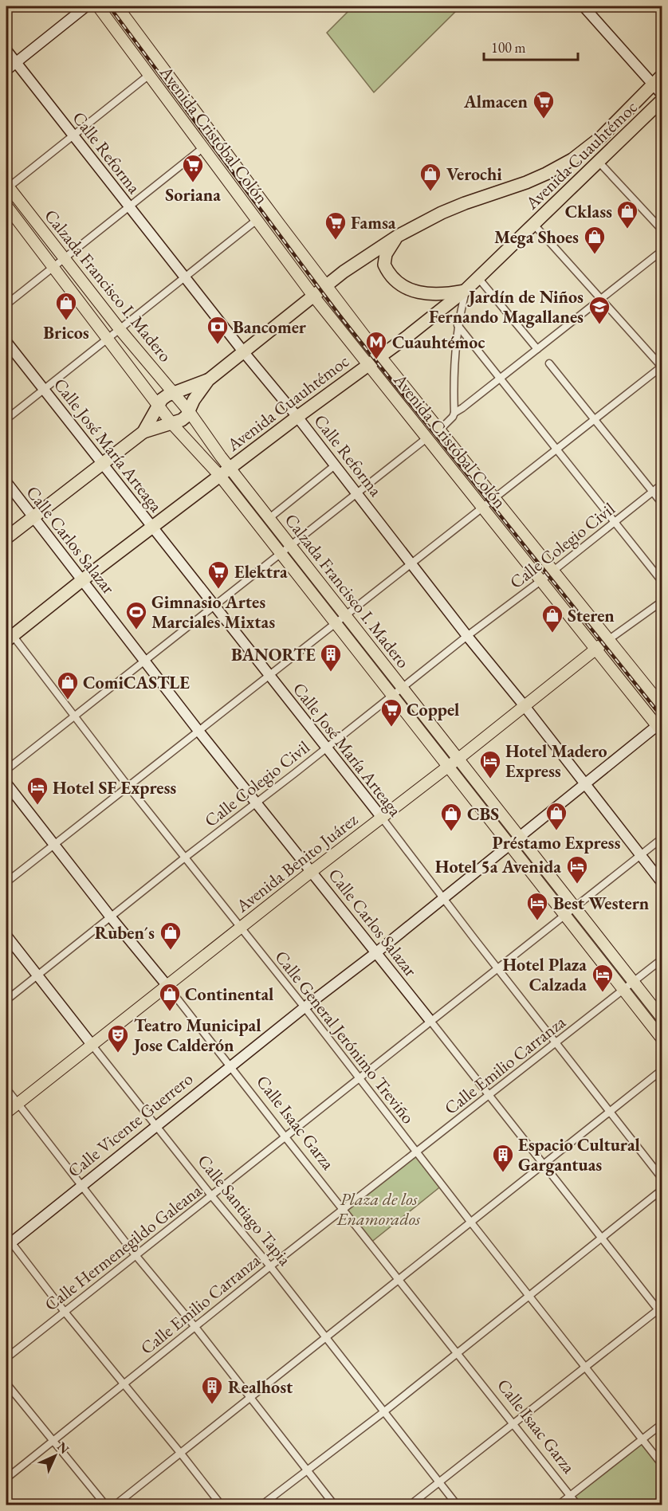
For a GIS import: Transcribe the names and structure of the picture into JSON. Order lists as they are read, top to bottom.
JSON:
{
  "streets": {
    "highway": ["Avenida Cuauhtémoc"],
    "main road": ["Avenida Cristóbal Colón", "Calzada Francisco I. Madero", "Avenida Benito Juárez"],
    "street": [
      "Calle Reforma",
      "Calle José María Arteaga",
      "Calle Carlos Salazar",
      "Calle Colegio Civil",
      "Calle General Jerónimo Treviño",
      "Calle Emilio Carranza",
      "Calle Isaac Garza",
      "Calle Vicente Guerrero",
      "Calle Santiago Tapia",
      "Calle Hermenegildo Galeana"
    ]
  },
  "crossings": [
    ["Avenida Cristóbal Colón", "Avenida Cuauhtémoc"],
    ["Avenida Cristóbal Colón", "Calle Colegio Civil"],
    ["Avenida Cristóbal Colón", "Avenida Benito Juárez"],
    ["Avenida Cristóbal Colón", "Calle Vicente Guerrero"],
    ["Calle Reforma", "Avenida Cuauhtémoc"],
    ["Calle Reforma", "Calle Colegio Civil"],
    ["Calle Reforma", "Avenida Benito Juárez"],
    ["Calle Reforma", "Calle Vicente Guerrero"],
    ["Calle Reforma", "Calle Hermenegildo Galeana"],
    ["Avenida Cuauhtémoc", "Calzada Francisco I. Madero"],
    ["Avenida Cuauhtémoc", "Calle José María Arteaga"],
    ["Avenida Cuauhtémoc", "Calle Carlos Salazar"],
    ["Avenida Cuauhtémoc", "Calle General Jerónimo Treviño"],
    ["Calzada Francisco I. Madero", "Calle Colegio Civil"],
    ["Calzada Francisco I. Madero", "Avenida Benito Juárez"],
    ["Calzada Francisco I. Madero", "Calle Emilio Carranza"],
    ["Calzada Francisco I. Madero", "Calle Vicente Guerrero"],
    ["Calzada Francisco I. Madero", "Calle Hermenegildo Galeana"],
    ["Calle José María Arteaga", "Calle Colegio Civil"],
    ["Calle José María Arteaga", "Avenida Benito Juárez"],
    ["Calle José María Arteaga", "Calle Emilio Carranza"],
    ["Calle José María Arteaga", "Calle Vicente Guerrero"],
    ["Calle José María Arteaga", "Calle Hermenegildo Galeana"],
    ["Calle Carlos Salazar", "Calle Colegio Civil"],
    ["Calle Carlos Salazar", "Avenida Benito Juárez"],
    ["Calle Carlos Salazar", "Calle Emilio Carranza"],
    ["Calle Carlos Salazar", "Calle Vicente Guerrero"],
    ["Calle Carlos Salazar", "Calle Hermenegildo Galeana"],
    ["Calle Colegio Civil", "Calle General Jerónimo Treviño"],
    ["Calle Colegio Civil", "Calle Isaac Garza"],
    ["Calle Colegio Civil", "Calle Santiago Tapia"],
    ["Avenida Benito Juárez", "Calle General Jerónimo Treviño"],
    ["Avenida Benito Juárez", "Calle Isaac Garza"],
    ["Avenida Benito Juárez", "Calle Santiago Tapia"],
    ["Calle General Jerónimo Treviño", "Calle Emilio Carranza"],
    ["Calle General Jerónimo Treviño", "Calle Vicente Guerrero"],
    ["Calle General Jerónimo Treviño", "Calle Hermenegildo Galeana"],
    ["Calle Emilio Carranza", "Calle Isaac Garza"],
    ["Calle Emilio Carranza", "Calle Santiago Tapia"],
    ["Calle Isaac Garza", "Calle Vicente Guerrero"],
    ["Calle Isaac Garza", "Calle Hermenegildo Galeana"],
    ["Calle Vicente Guerrero", "Calle Santiago Tapia"],
    ["Calle Santiago Tapia", "Calle Hermenegildo Galeana"]
  ],
  "parks": ["Plaza de los Enamorados"],
  "places": {
    "supermarket": [
      "Almacen",
      "Soriana",
      "Famsa",
      "Elektra",
      "Coppel"
    ],
    "shop": [
      "Verochi",
      "Cklass",
      "Mega Shoes",
      "Bricos",
      "Steren",
      "ComiCASTLE",
      "Préstamo Express",
      "CBS",
      "Ruben´s",
      "Continental"
    ],
    "school or university": ["Jardín de Niños Fernando Magallanes"],
    "bank": ["Bancomer"],
    "metro station": ["Cuauhtémoc"],
    "sports": ["Gimnasio Artes Marciales Mixtas"],
    "building": ["BANORTE", "Espacio Cultural Gargantuas", "Realhost"],
    "hotel": [
      "Hotel Madero Express",
      "Hotel SF Express",
      "Hotel 5a Avenida",
      "Best Western",
      "Hotel Plaza Calzada"
    ],
    "theatre": ["Teatro Municipal Jose Calderón"]
  },
  "scale_bar": "100 m",
  "north": "top right"
}
